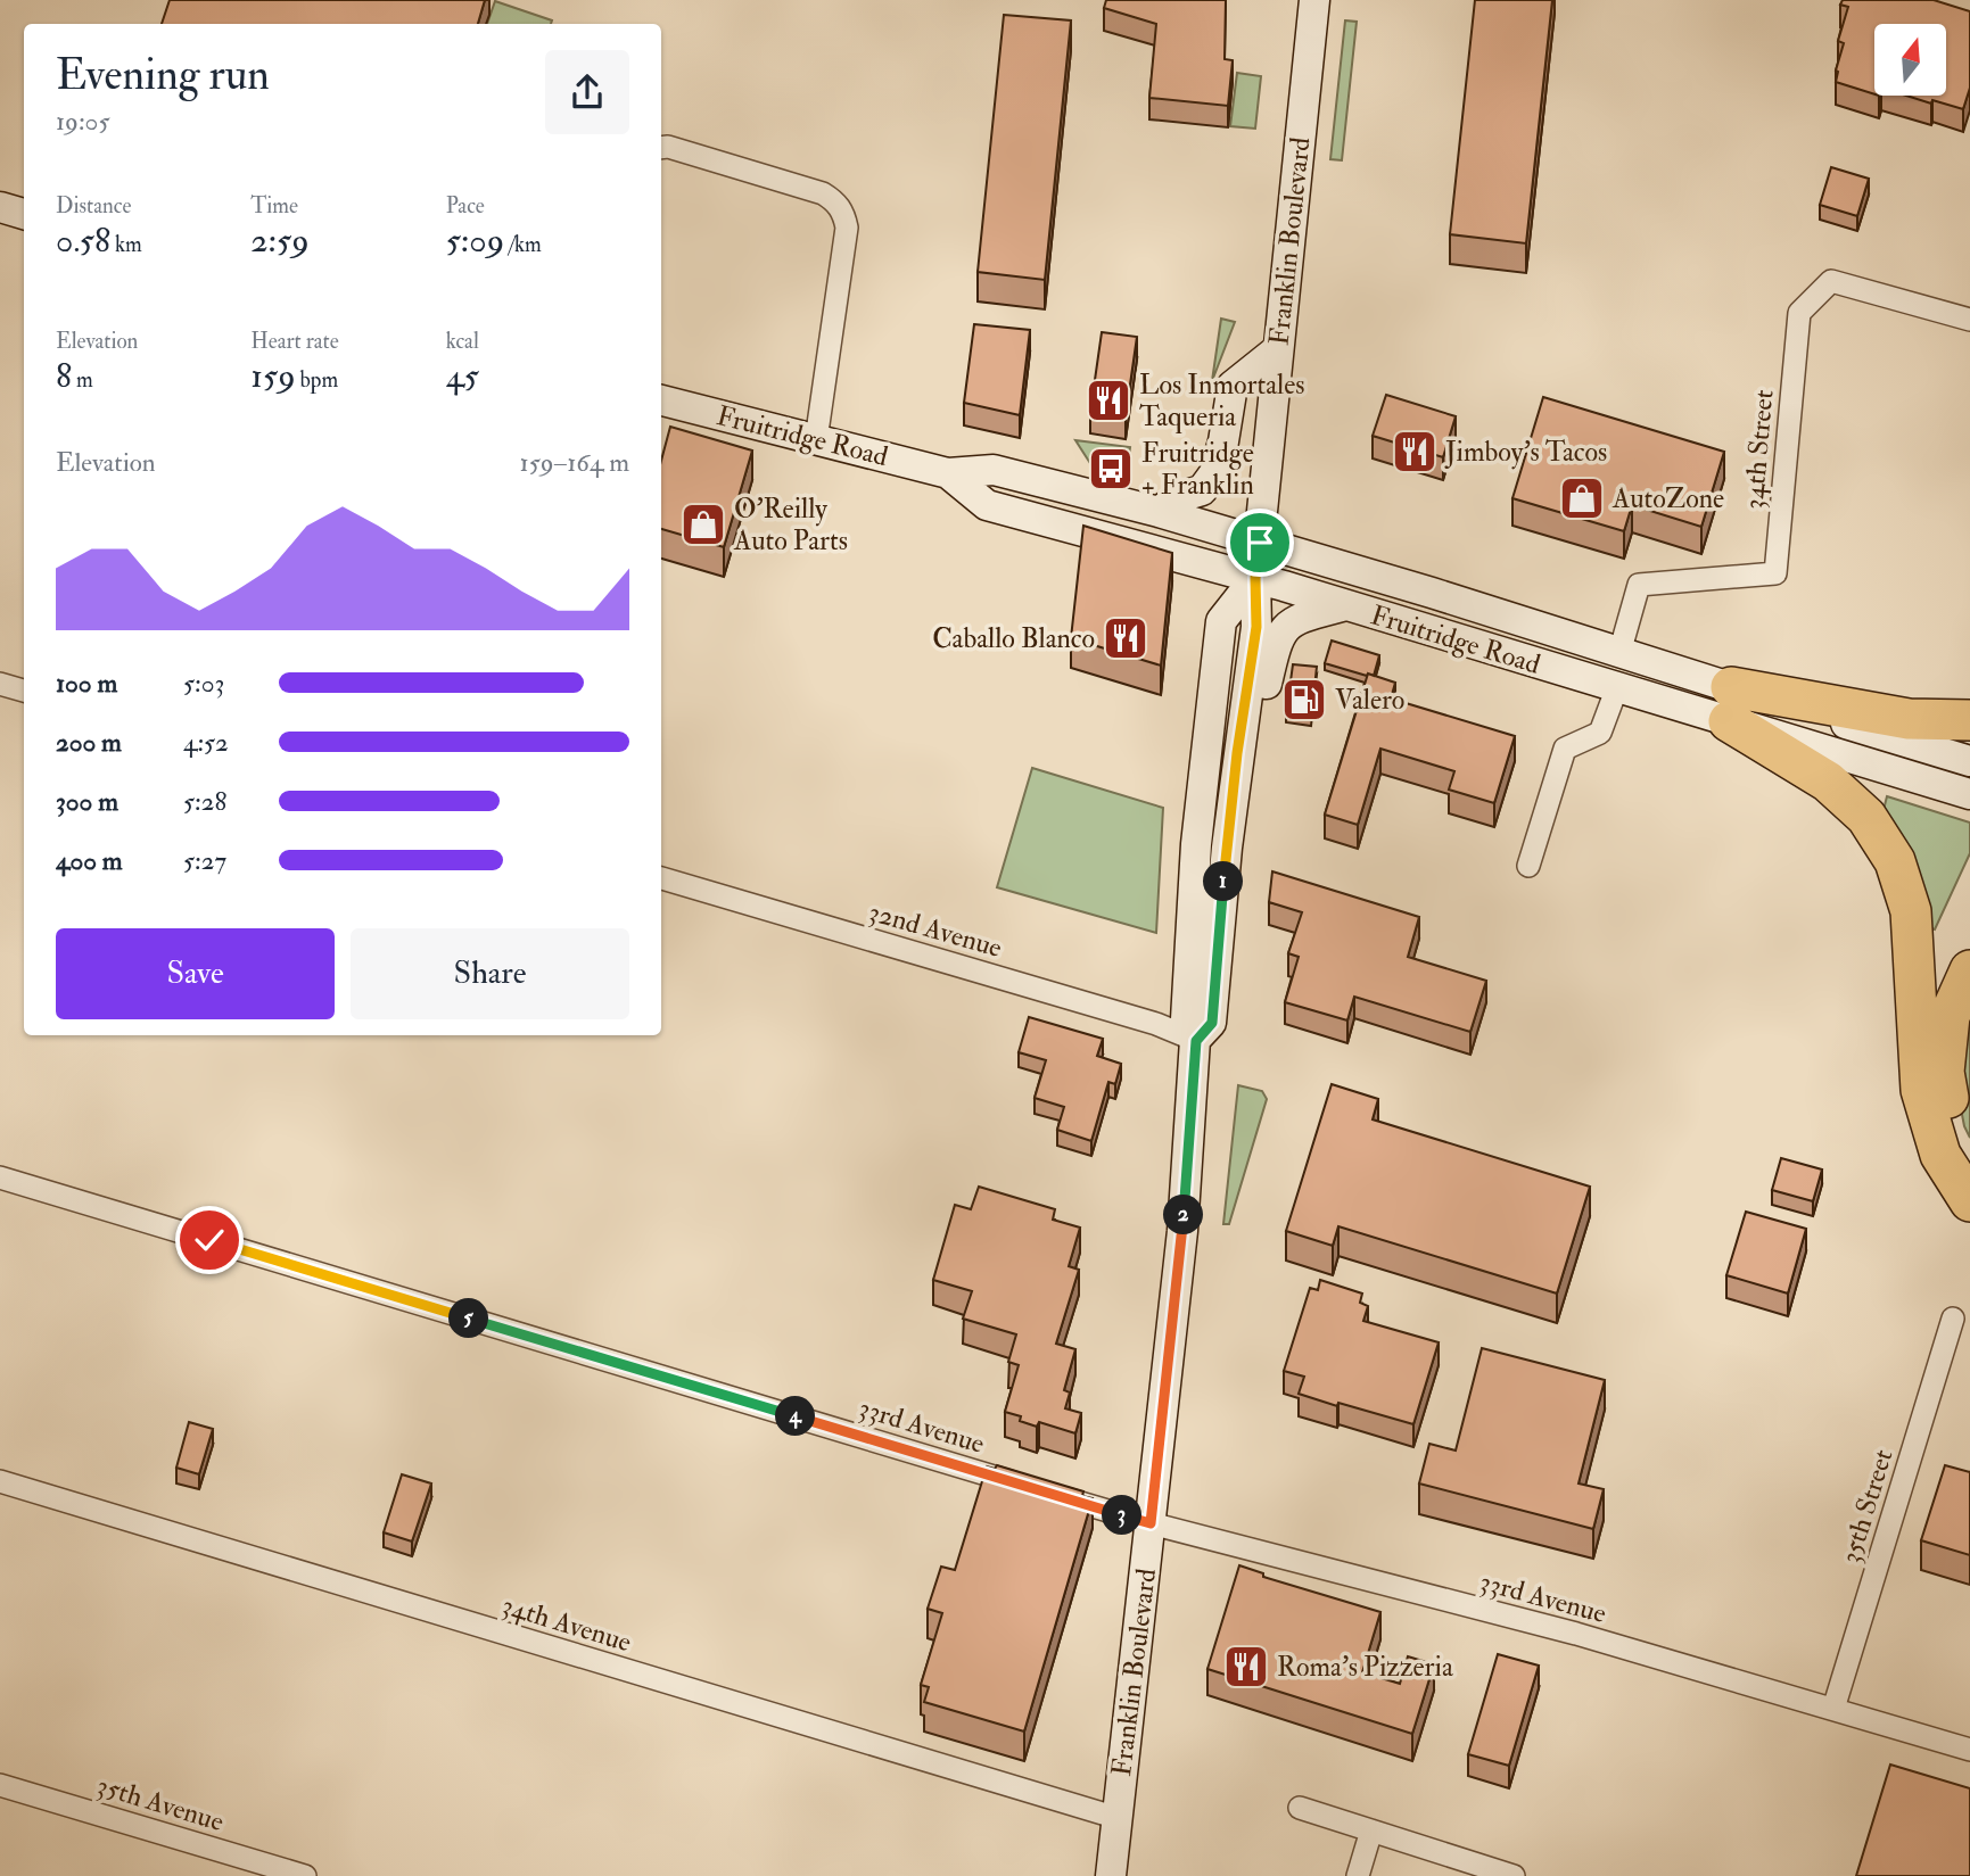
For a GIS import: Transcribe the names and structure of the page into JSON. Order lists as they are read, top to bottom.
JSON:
{
  "streets": {
    "main road": ["Franklin Boulevard", "Fruitridge Road"],
    "street": [
      "34th Street",
      "32nd Avenue",
      "33rd Avenue",
      "35th Street",
      "34th Avenue",
      "35th Avenue"
    ]
  },
  "crossings": [
    ["Franklin Boulevard", "Fruitridge Road"],
    ["Franklin Boulevard", "32nd Avenue"],
    ["Franklin Boulevard", "33rd Avenue"],
    ["Franklin Boulevard", "34th Avenue"],
    ["Fruitridge Road", "34th Street"],
    ["33rd Avenue", "35th Street"]
  ],
  "places": {
    "restaurant": [
      "Los Inmortales Taqueria",
      "Jimboy's Tacos",
      "Caballo Blanco",
      "Roma's Pizzeria"
    ],
    "bus stop": ["Fruitridge + Franklin"],
    "shop": ["AutoZone", "O'Reilly Auto Parts"],
    "fuel station": ["Valero"]
  },
  "north": "top",
  "page": {
    "heading": ["Evening run", "19:05"],
    "stats": [
      ["Distance", "0.58 km"],
      ["Time", "2:59"],
      ["Pace", "5:09 /km"],
      ["Elevation", "8 m"],
      ["Heart rate", "159 bpm"],
      ["kcal", "45"]
    ],
    "chart": ["Elevation", "159–164 m"],
    "list": [
      {
        "name": "100 m",
        "note": "5:03"
      },
      {
        "name": "200 m",
        "note": "4:52"
      },
      {
        "name": "300 m",
        "note": "5:28"
      },
      {
        "name": "400 m",
        "note": "5:27"
      }
    ],
    "pins": [
      "1",
      "2",
      "5",
      "4",
      "3"
    ],
    "buttons": ["Save", "Share"]
  }
}
